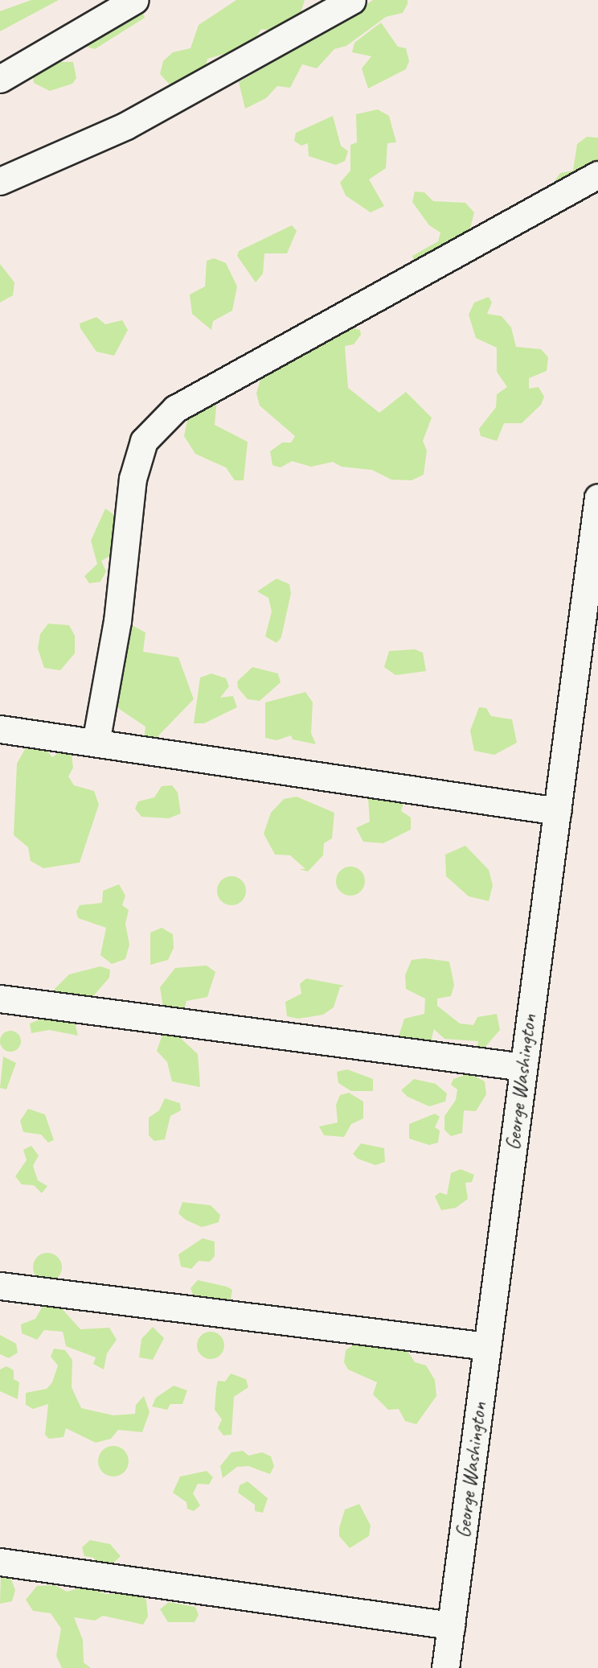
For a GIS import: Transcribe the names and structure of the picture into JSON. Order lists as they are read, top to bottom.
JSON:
{
  "streets": {
    "street": ["George Washington"]
  }
}
